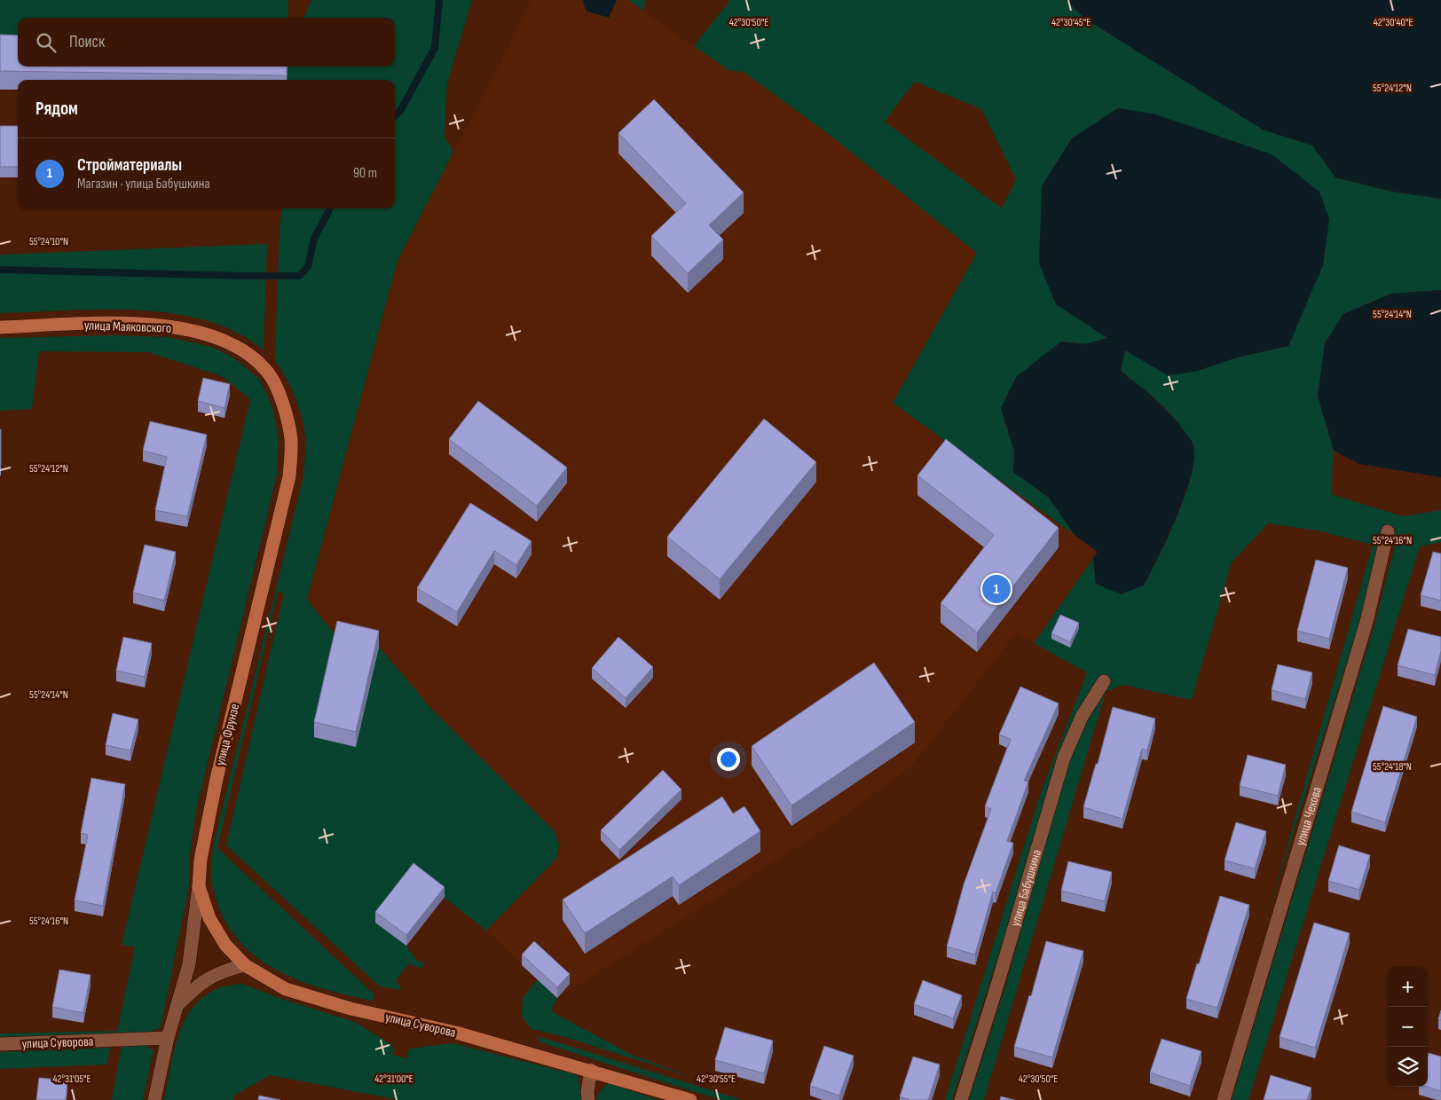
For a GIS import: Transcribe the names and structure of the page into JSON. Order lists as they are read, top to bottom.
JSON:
{
  "streets": {
    "main road": ["улица Маяковского", "улица Фрунзе", "улица Суворова"],
    "street": ["улица Чехова", "улица Бабушкина"]
  },
  "crossings": [
    ["улица Маяковского", "улица Фрунзе"],
    ["улица Фрунзе", "улица Суворова"]
  ],
  "page": {
    "search": "Поиск",
    "heading": "Рядом",
    "list": [
      {
        "mark": "1",
        "name": "Стройматериалы",
        "note": "Магазин · улица Бабушкина",
        "value": "90 m"
      }
    ],
    "pins": "1",
    "map_buttons": ["+", "−"]
  },
  "coordinates": [
    "42°30'50\"E",
    "42°30'45\"E",
    "42°30'40\"E",
    "55°24'12\"N",
    "55°24'10\"N",
    "55°24'14\"N",
    "55°24'16\"N",
    "55°24'18\"N",
    "42°31'05\"E",
    "42°31'00\"E",
    "42°30'55\"E"
  ]
}
